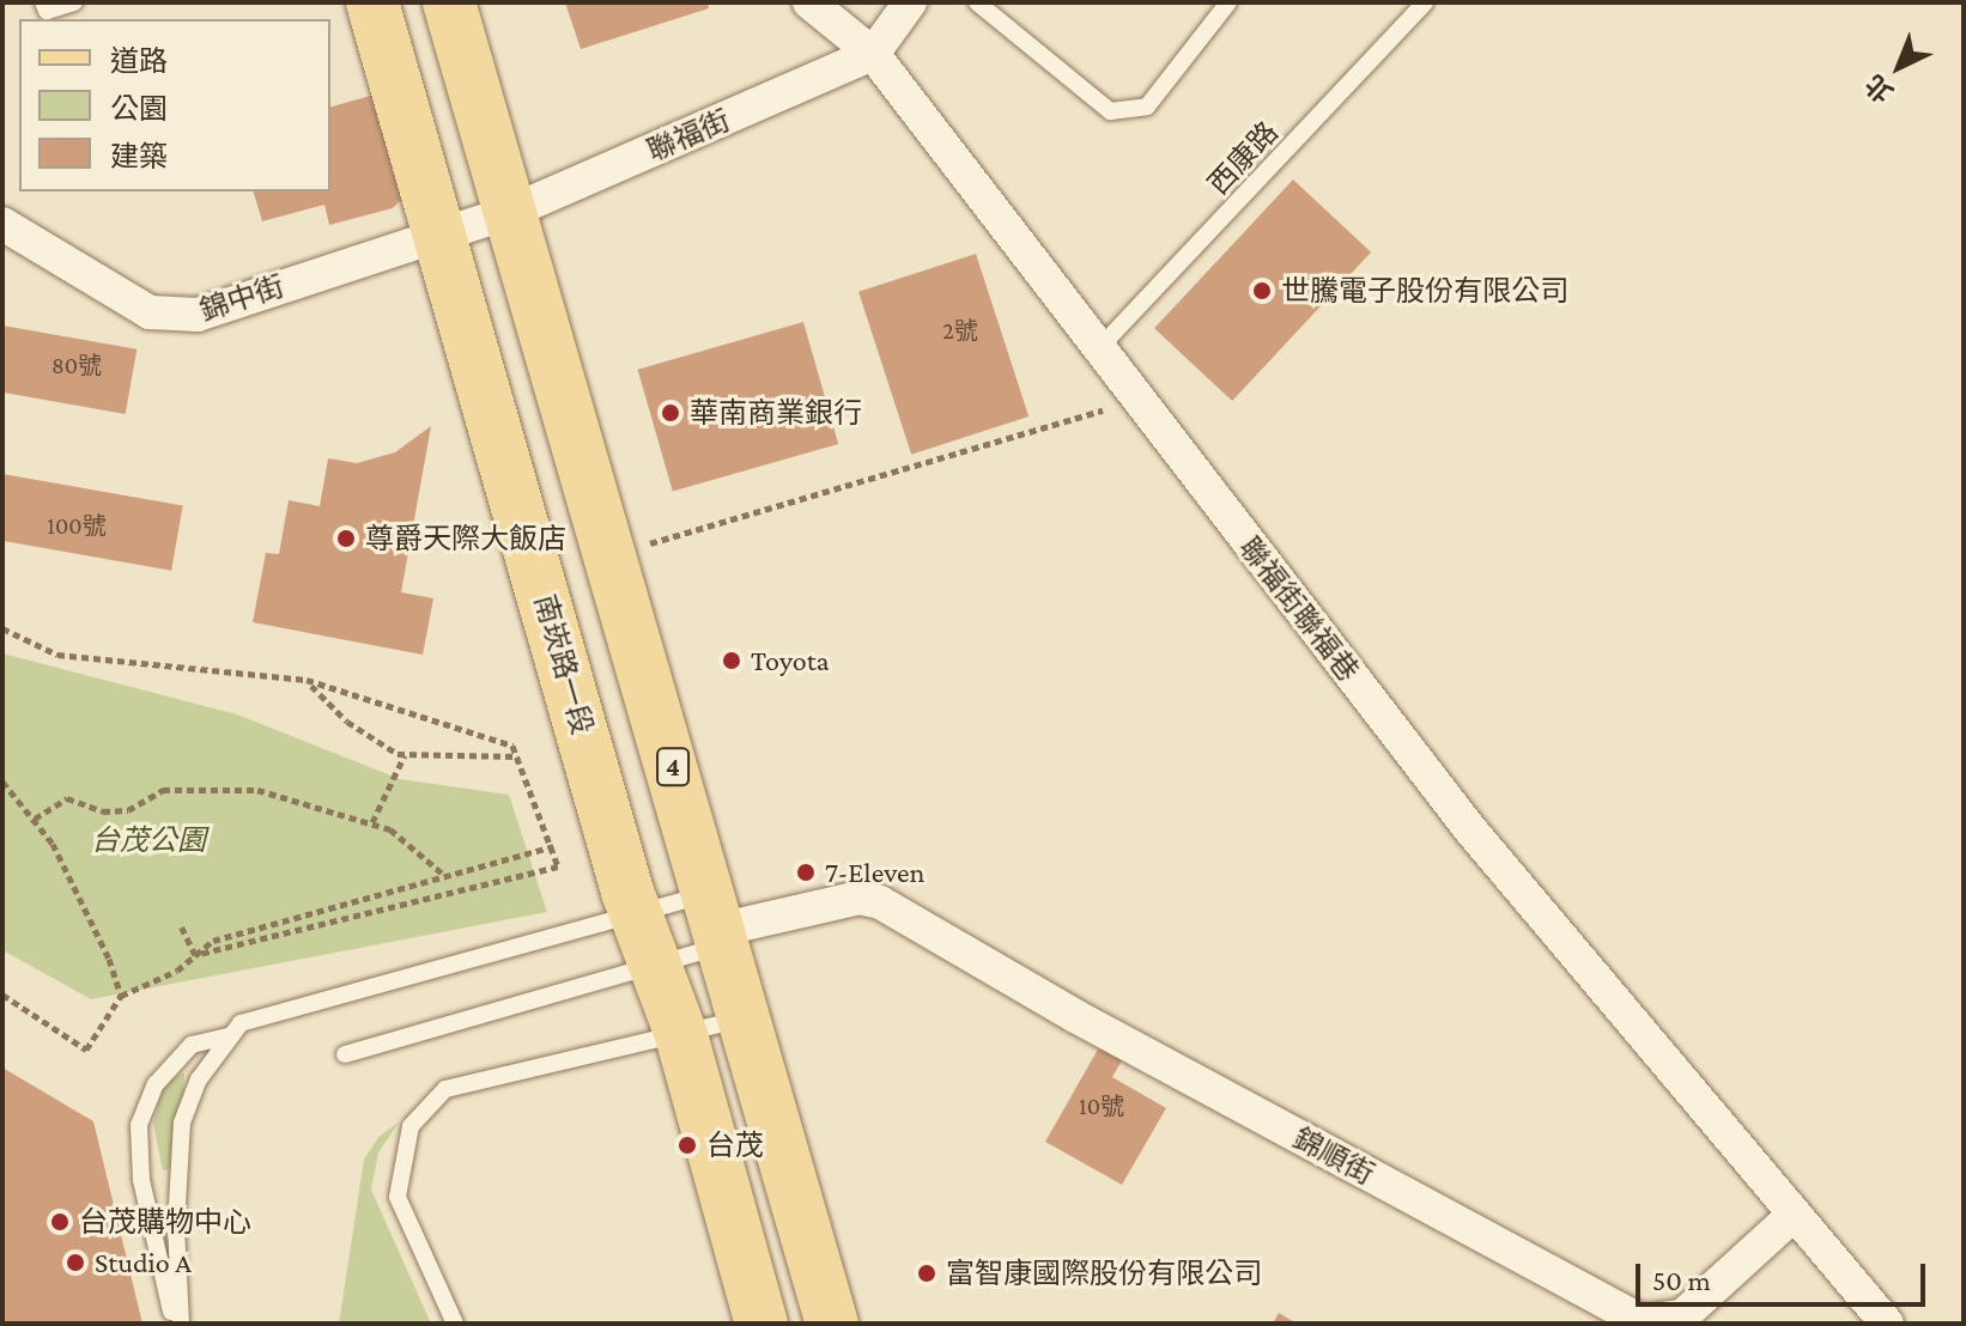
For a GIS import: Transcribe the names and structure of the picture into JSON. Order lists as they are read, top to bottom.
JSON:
{
  "streets": {
    "main road": ["南崁路一段", "4"],
    "street": [
      "聯福街",
      "錦中街",
      "聯福街聯福巷",
      "錦順街"
    ],
    "lane": ["西康路"]
  },
  "crossings": [
    ["聯福街", "錦中街"],
    ["聯福街", "聯福街聯福巷"],
    ["聯福街", "南崁路一段"],
    ["聯福街", "4"],
    ["西康路", "聯福街聯福巷"],
    ["錦中街", "南崁路一段"],
    ["聯福街聯福巷", "錦順街"],
    ["4", "錦順街"]
  ],
  "parks": ["台茂公園"],
  "places": [
    "世騰電子股份有限公司",
    "華南商業銀行",
    "尊爵天際大飯店",
    "Toyota",
    "7-Eleven",
    "台茂",
    "台茂購物中心",
    "Studio A",
    "富智康國際股份有限公司"
  ],
  "house_numbers": [
    "2號",
    "80號",
    "100號",
    "10號"
  ],
  "legend": ["道路", "公園", "建築"],
  "scale_bar": "50 m",
  "north": "bottom left"
}
